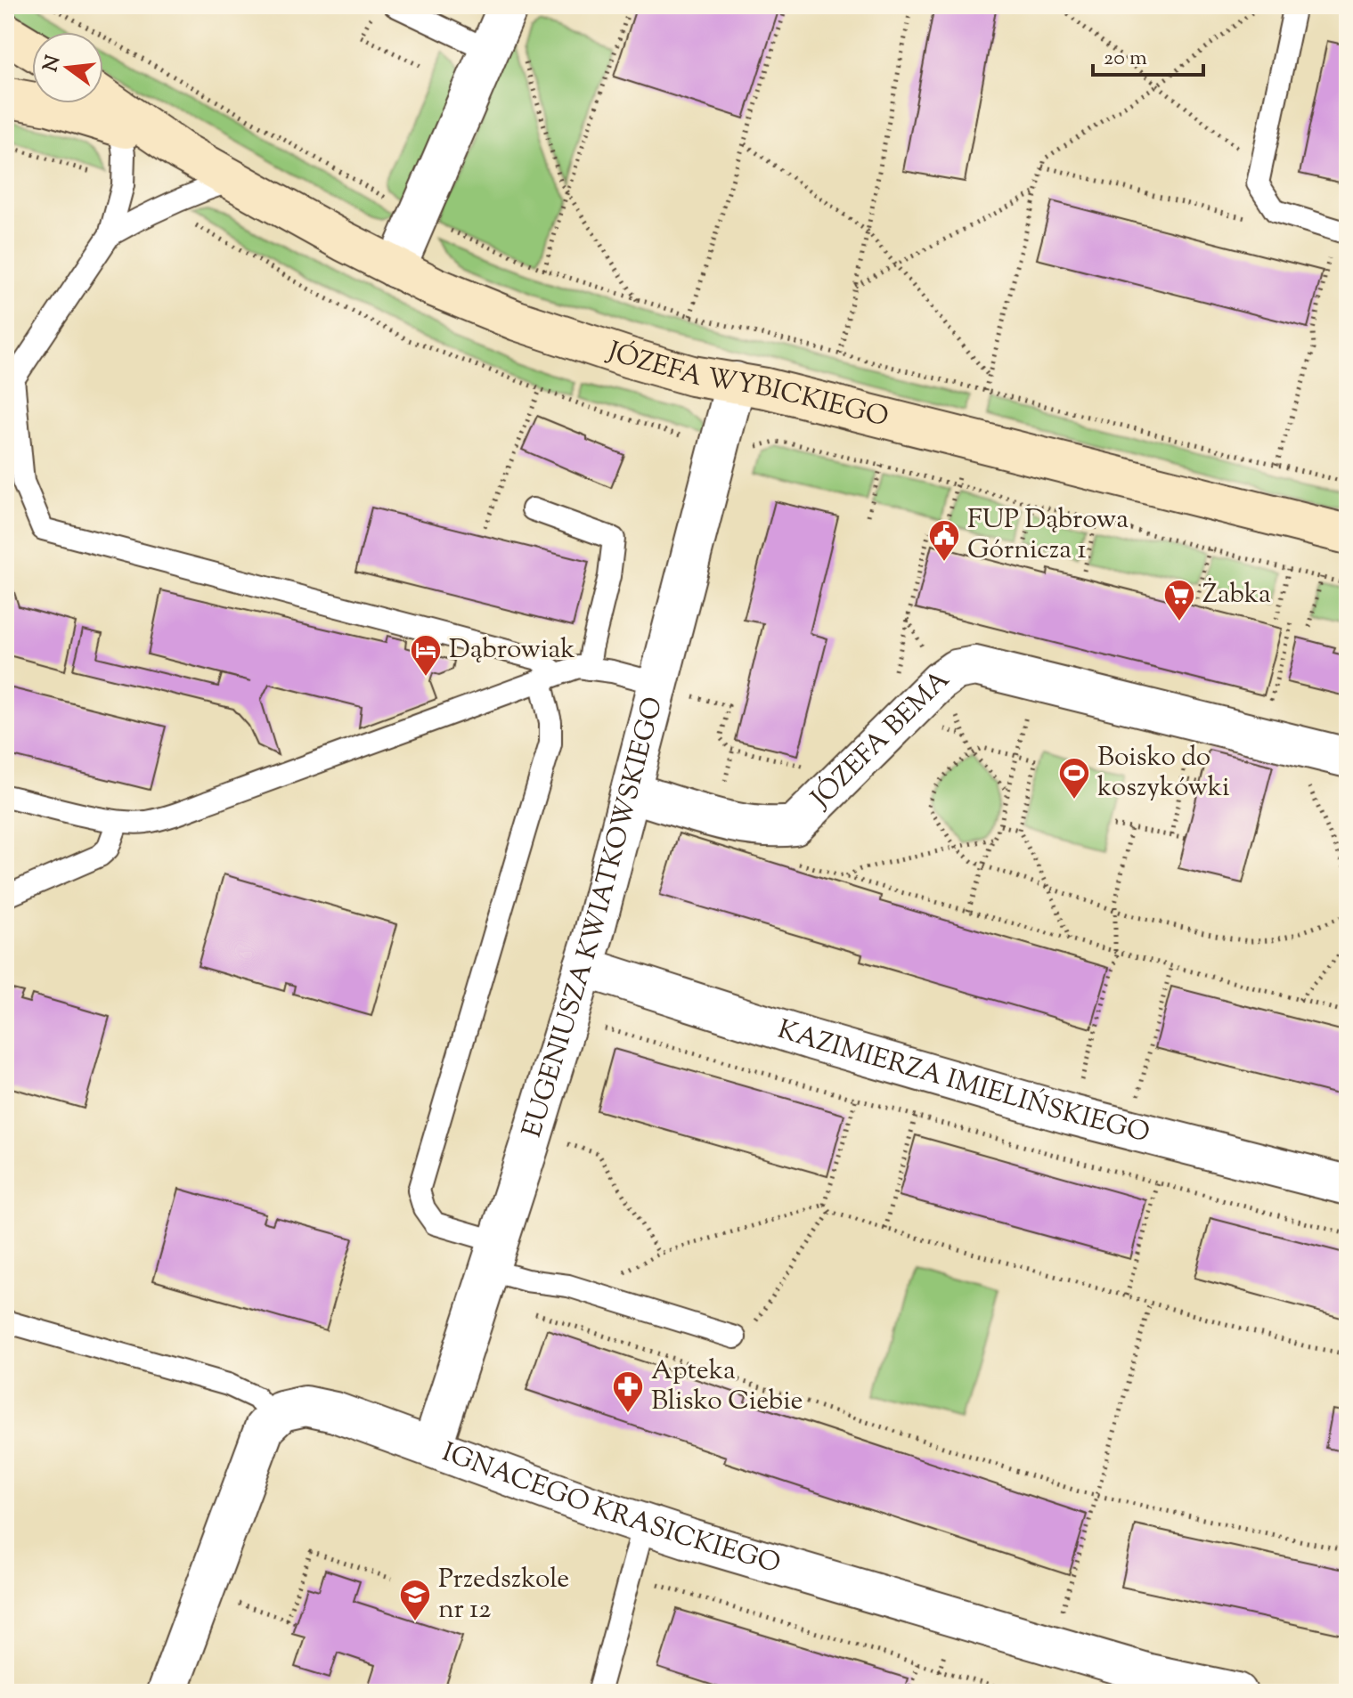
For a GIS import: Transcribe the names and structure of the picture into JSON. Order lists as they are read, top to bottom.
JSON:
{
  "streets": {
    "street": [
      "JÓZEFA WYBICKIEGO",
      "JÓZEFA BEMA",
      "EUGENIUSZA KWIATKOWSKIEGO",
      "KAZIMIERZA IMIELIŃSKIEGO",
      "IGNACEGO KRASICKIEGO"
    ]
  },
  "crossings": [
    ["JÓZEFA WYBICKIEGO", "EUGENIUSZA KWIATKOWSKIEGO"],
    ["JÓZEFA BEMA", "EUGENIUSZA KWIATKOWSKIEGO"],
    ["EUGENIUSZA KWIATKOWSKIEGO", "KAZIMIERZA IMIELIŃSKIEGO"],
    ["EUGENIUSZA KWIATKOWSKIEGO", "IGNACEGO KRASICKIEGO"]
  ],
  "places": {
    "public building": ["FUP Dąbrowa Górnicza 1"],
    "supermarket": ["Żabka"],
    "hotel": ["Dąbrowiak"],
    "sports": ["Boisko do koszykówki"],
    "pharmacy": ["Apteka Blisko Ciebie"],
    "school or university": ["Przedszkole nr 12"]
  },
  "scale_bar": "20 m",
  "north": "left"
}
